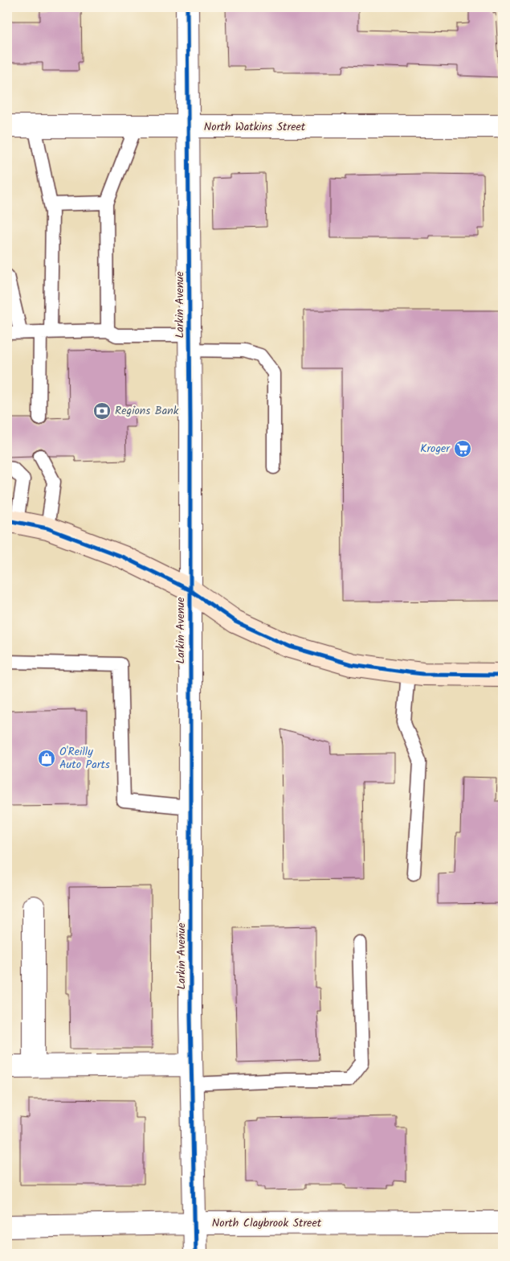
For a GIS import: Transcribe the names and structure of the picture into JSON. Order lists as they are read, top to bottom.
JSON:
{
  "streets": {
    "street": ["North Watkins Street", "Larkin Avenue", "North Claybrook Street"]
  },
  "crossings": [
    ["North Watkins Street", "Larkin Avenue"],
    ["Larkin Avenue", "North Claybrook Street"]
  ],
  "places": {
    "bank": ["Regions Bank"],
    "supermarket": ["Kroger"],
    "shop": ["O'Reilly Auto Parts"]
  }
}
